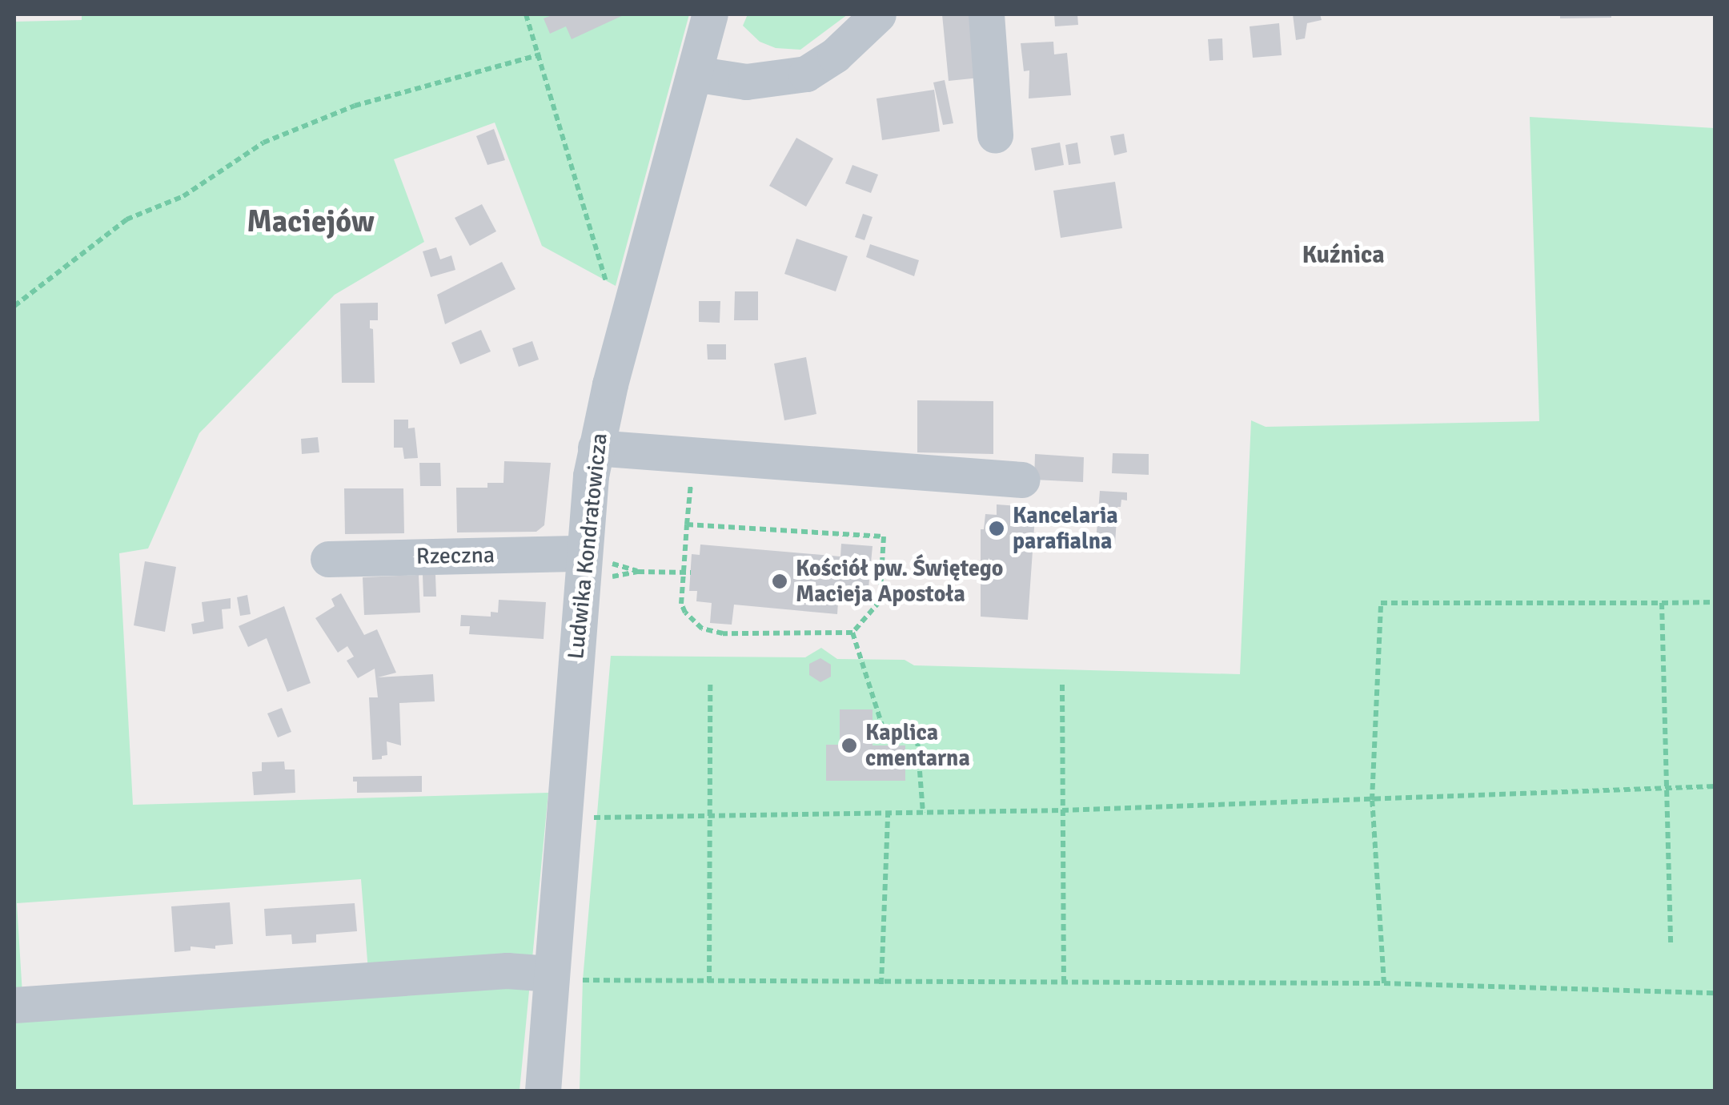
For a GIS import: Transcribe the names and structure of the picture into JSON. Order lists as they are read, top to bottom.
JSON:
{
  "streets": {
    "street": ["Ludwika Kondratowicza", "Rzeczna"]
  },
  "crossings": [
    ["Ludwika Kondratowicza", "Rzeczna"]
  ],
  "districts": ["Maciejów", "Kuźnica"],
  "places": ["Kancelaria parafialna", "Kościół pw. Świętego Macieja Apostoła", "Kaplica cmentarna"]
}
